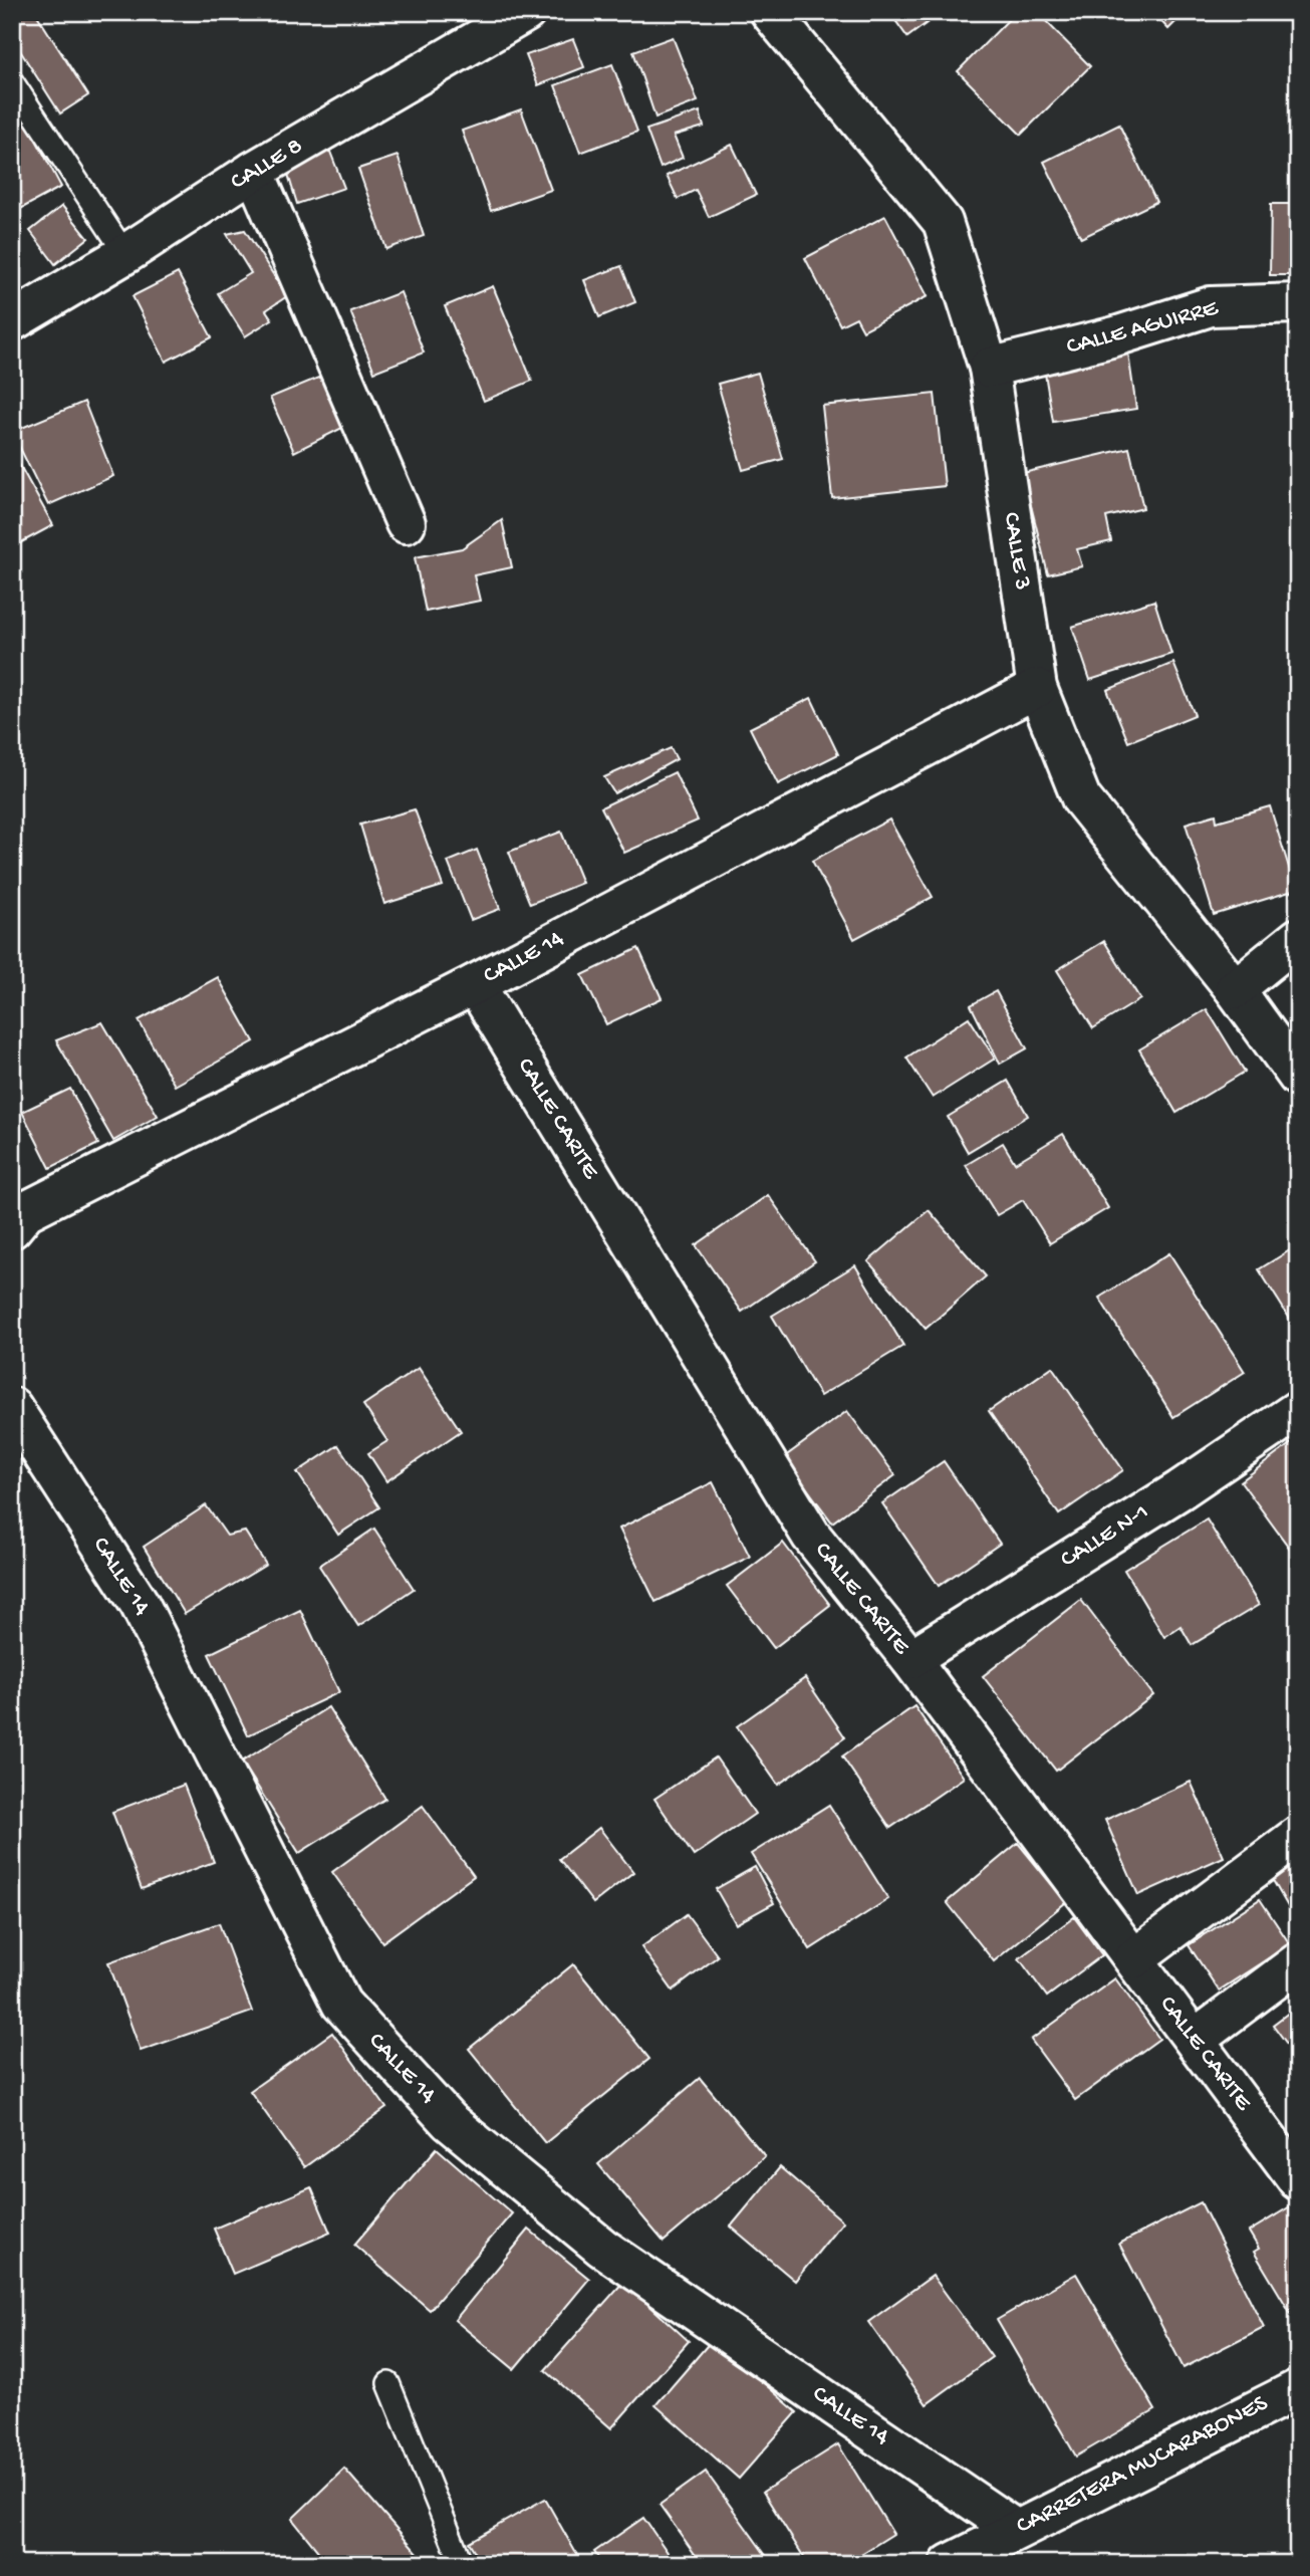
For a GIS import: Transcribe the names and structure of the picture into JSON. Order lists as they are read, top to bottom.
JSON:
{
  "streets": {
    "street": [
      "CALLE 8",
      "CALLE AGUIRRE",
      "CALLE 3",
      "CALLE 14",
      "CALLE CARITE",
      "CALLE N-1",
      "CARRETERA MUCARABONES"
    ]
  },
  "crossings": [
    ["CALLE AGUIRRE", "CALLE 3"],
    ["CALLE 3", "CALLE 14"],
    ["CALLE 14", "CALLE CARITE"],
    ["CALLE 14", "CARRETERA MUCARABONES"],
    ["CALLE CARITE", "CALLE N-1"]
  ]
}
